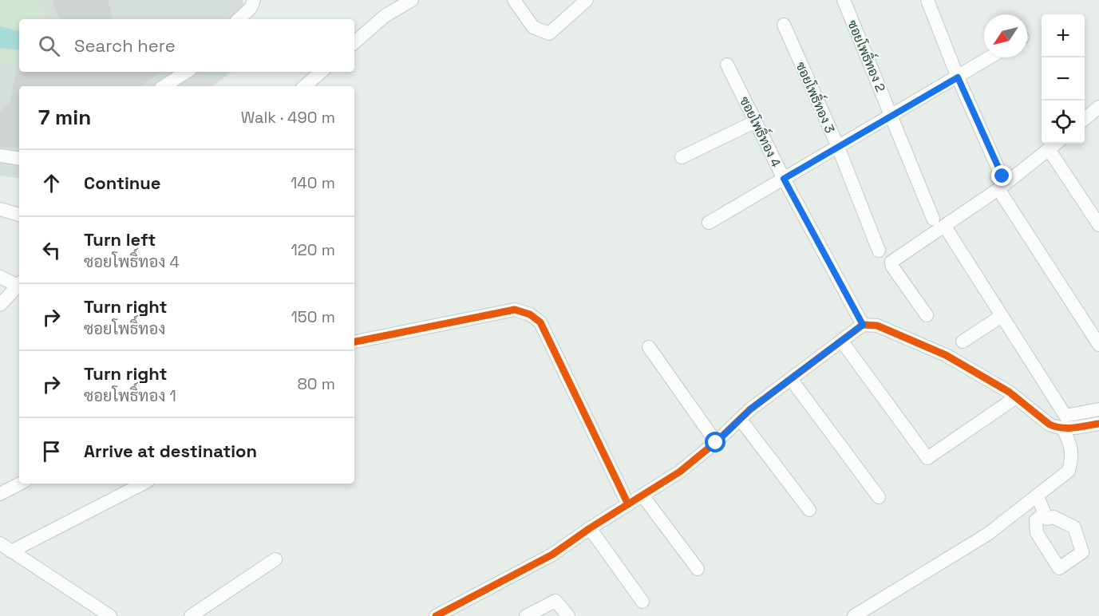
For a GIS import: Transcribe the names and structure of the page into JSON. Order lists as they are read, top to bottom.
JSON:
{
  "streets": {
    "street": ["ซอยโพธิ์ทอง 2", "ซอยโพธิ์ทอง 3", "ซอยโพธิ์ทอง 4"]
  },
  "north": "bottom left",
  "page": {
    "map_buttons": ["+", "−"],
    "search": "Search here",
    "heading": ["7 min", "Walk · 490 m"],
    "list": [
      ["Continue", "140 m"],
      ["Turn left", "ซอยโพธิ์ทอง 4", "120 m"],
      ["Turn right", "ซอยโพธิ์ทอง", "150 m"],
      ["Turn right", "ซอยโพธิ์ทอง 1", "80 m"],
      "Arrive at destination"
    ]
  }
}
